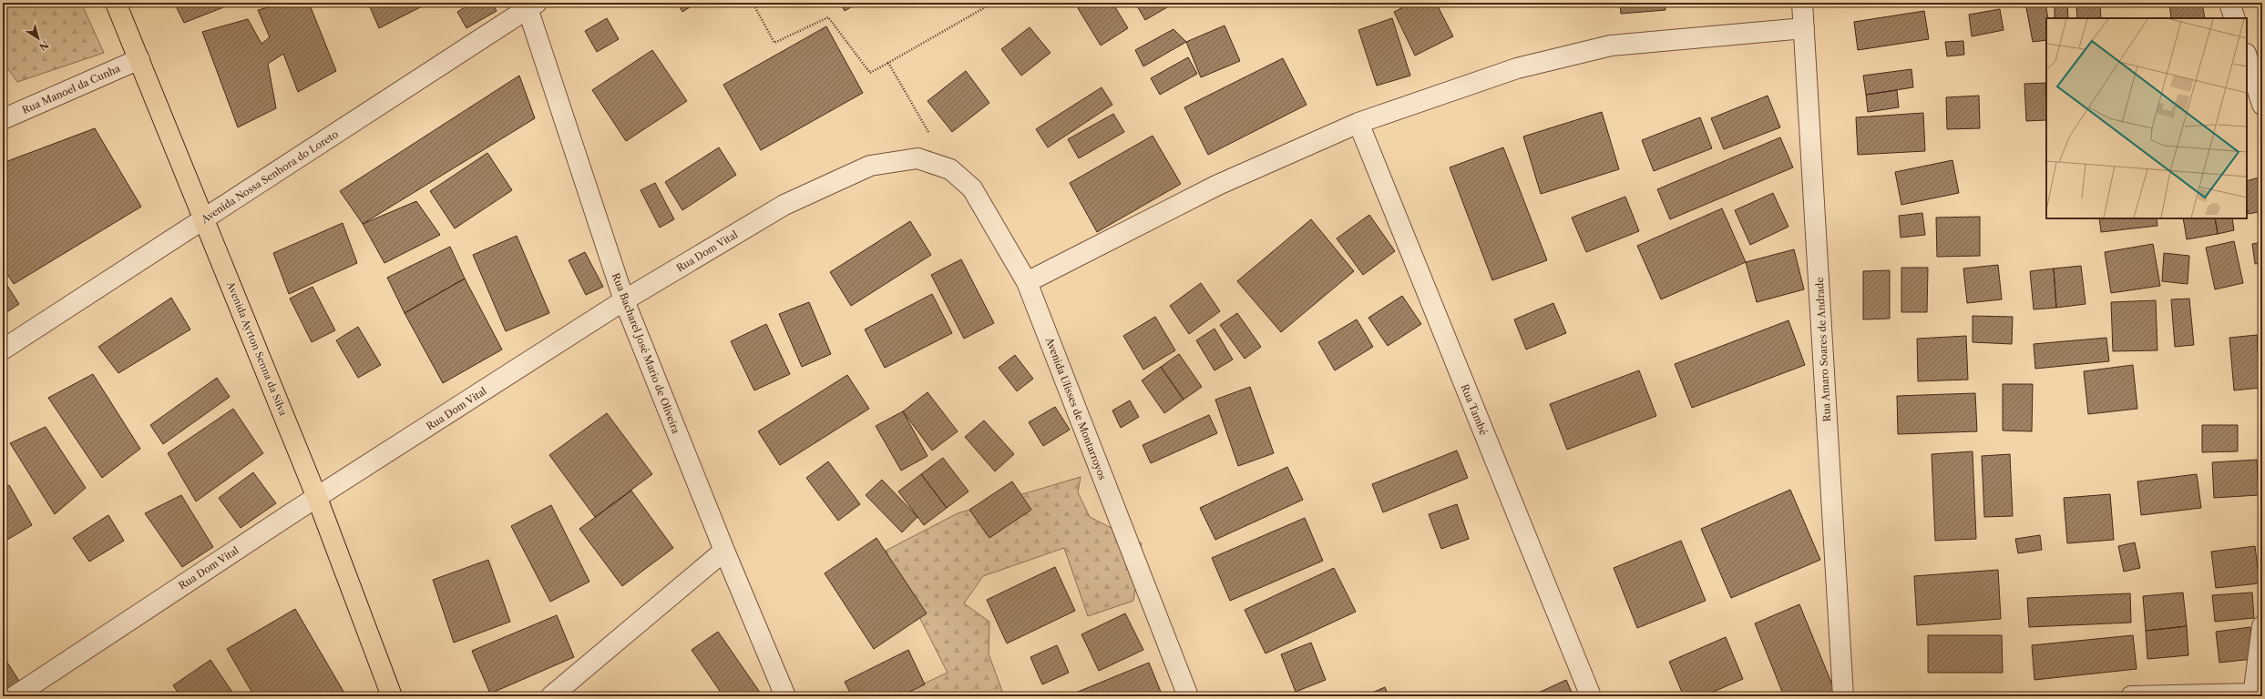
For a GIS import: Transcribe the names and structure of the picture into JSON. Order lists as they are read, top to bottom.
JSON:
{
  "streets": {
    "main road": ["Avenida Ayrton Senna da Silva"],
    "street": [
      "Rua Manoel da Cunha",
      "Avenida Nossa Senhora do Loreto",
      "Rua Dom Vital",
      "Rua Amaro Soares de Andrade",
      "Rua Bacharel José Mario de Oliveira",
      "Avenida Ulisses de Montarroyos",
      "Rua També"
    ]
  },
  "crossings": [
    ["Rua Manoel da Cunha", "Avenida Ayrton Senna da Silva"],
    ["Avenida Nossa Senhora do Loreto", "Avenida Ayrton Senna da Silva"],
    ["Avenida Nossa Senhora do Loreto", "Rua Bacharel José Mario de Oliveira"],
    ["Rua Dom Vital", "Avenida Ayrton Senna da Silva"],
    ["Rua Dom Vital", "Rua Bacharel José Mario de Oliveira"],
    ["Rua Dom Vital", "Avenida Ulisses de Montarroyos"]
  ],
  "north": "bottom right"
}
